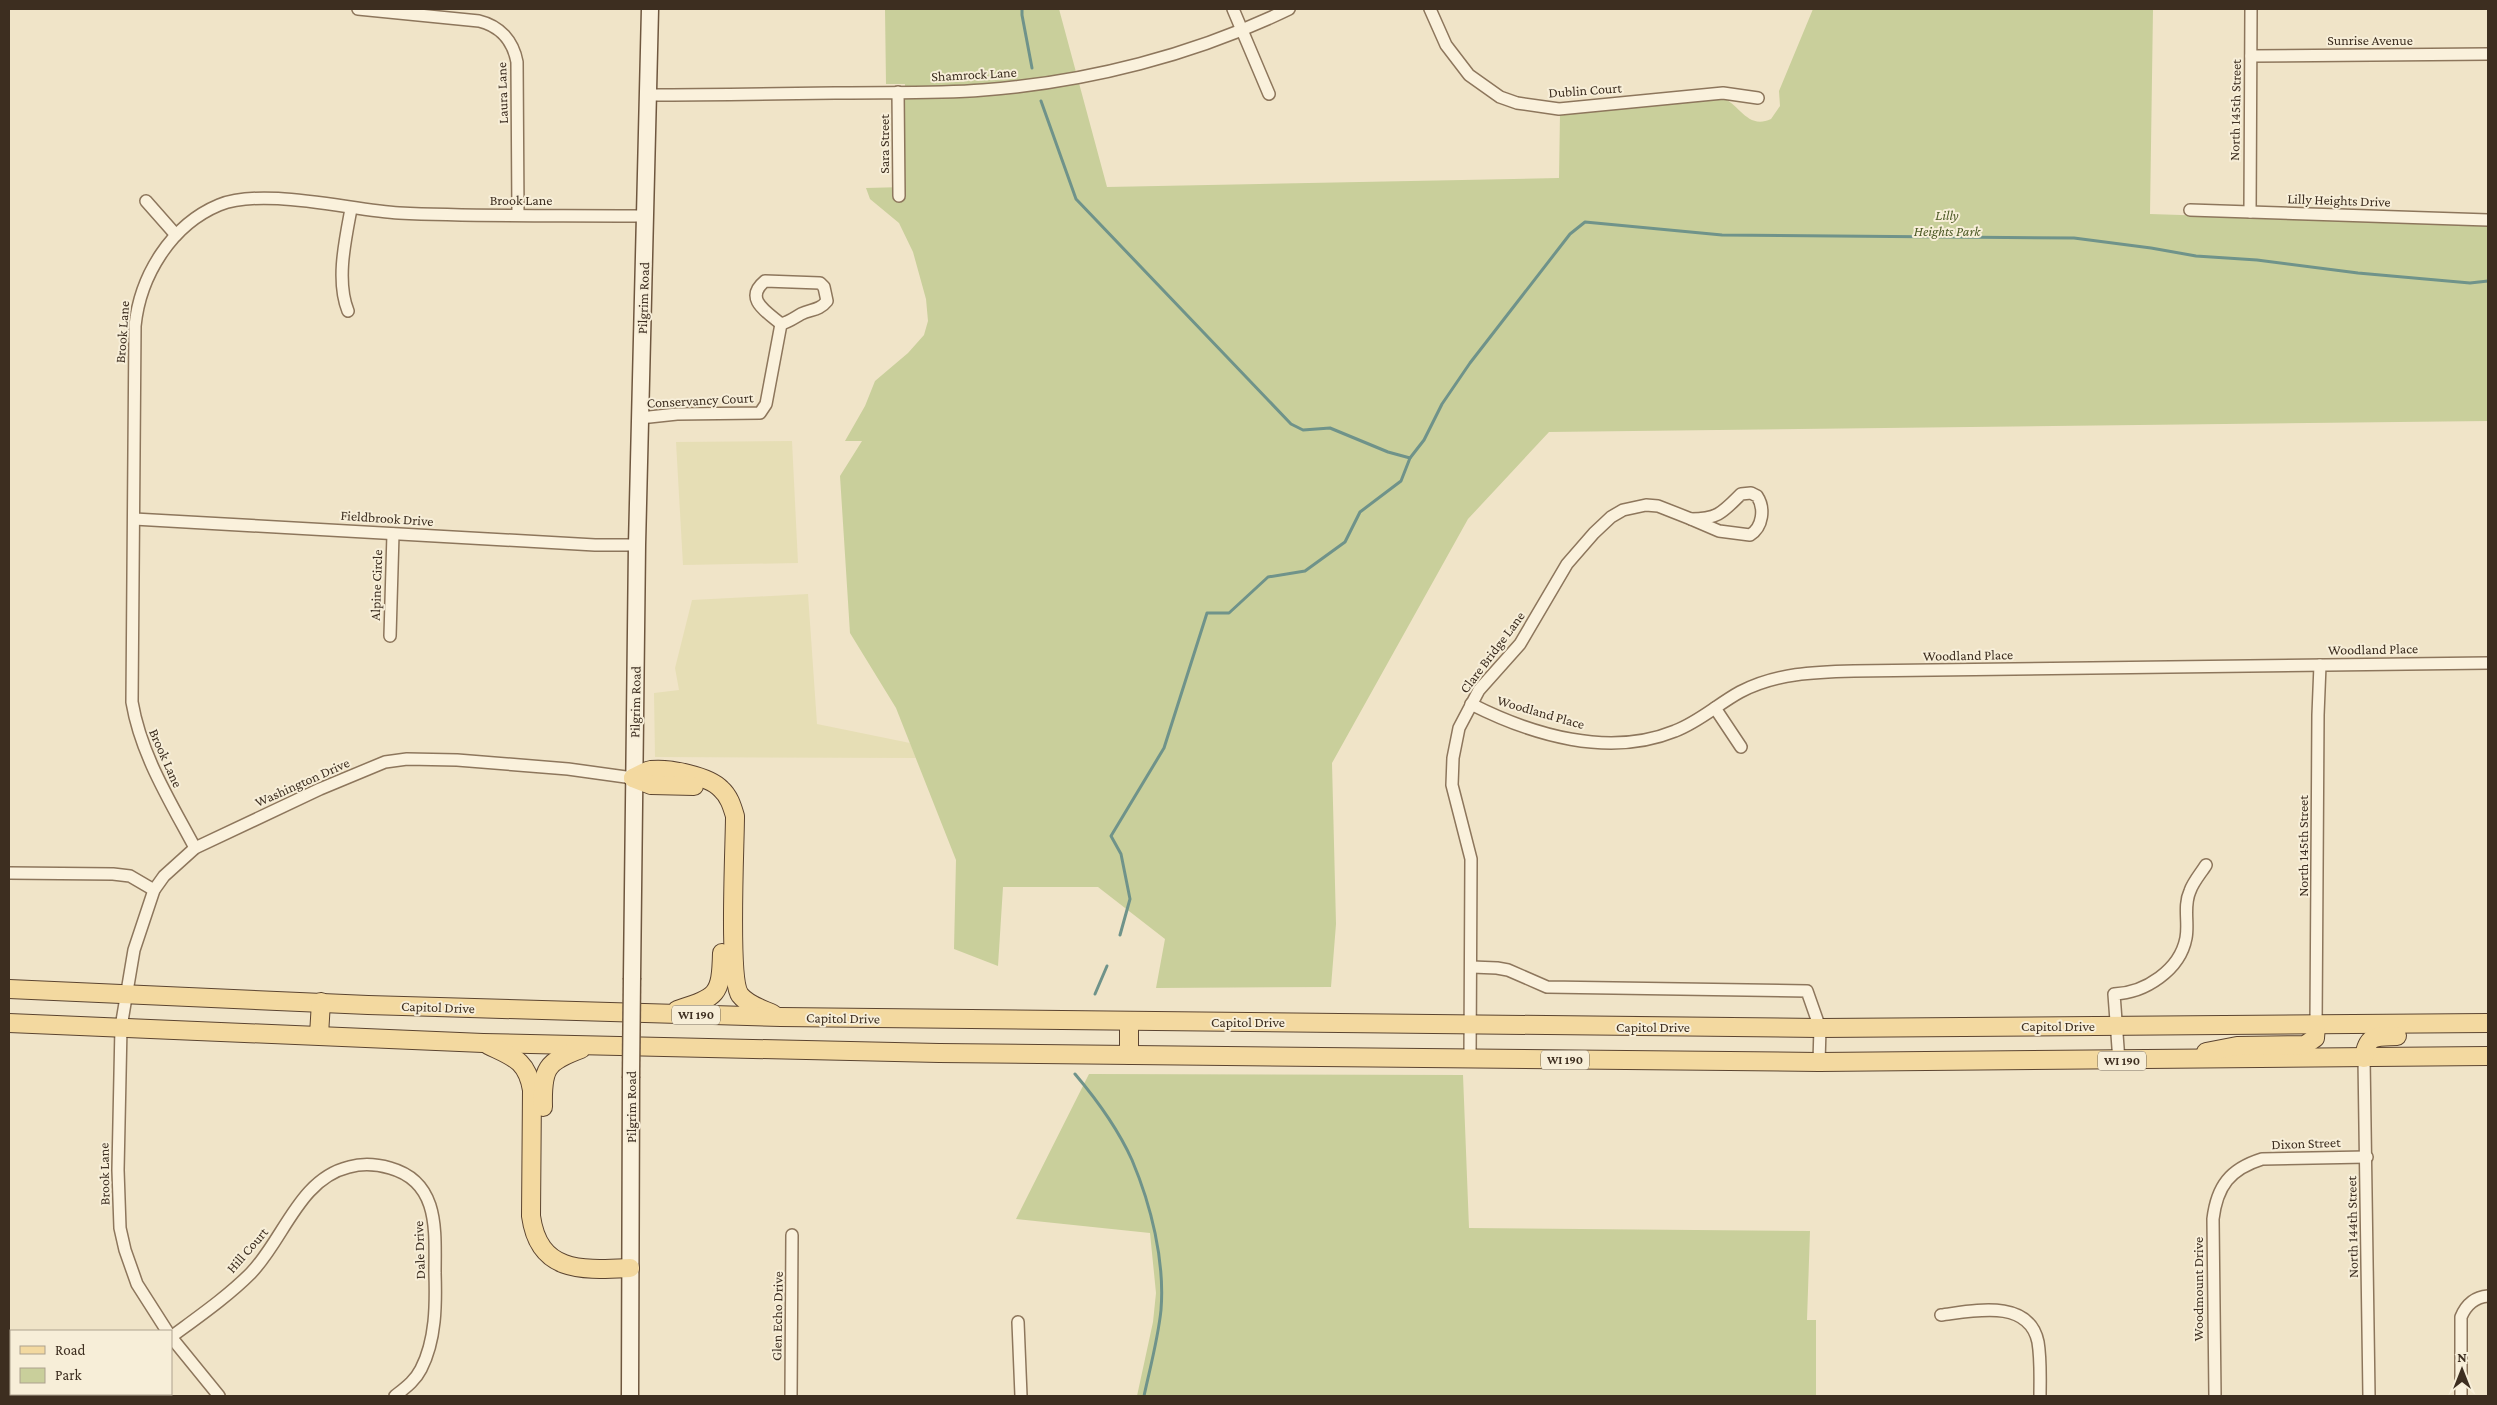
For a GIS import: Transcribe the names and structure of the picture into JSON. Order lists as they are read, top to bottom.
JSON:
{
  "streets": {
    "main road": ["Pilgrim Road", "Capitol Drive", "WI 190"],
    "street": [
      "Sunrise Avenue",
      "Shamrock Lane",
      "Dublin Court",
      "Laura Lane",
      "North 145th Street",
      "Sara Street",
      "Brook Lane",
      "Lilly Heights Drive",
      "Conservancy Court",
      "Fieldbrook Drive",
      "Alpine Circle",
      "Woodland Place",
      "Clare Bridge Lane",
      "Washington Drive",
      "Dixon Street",
      "North 144th Street",
      "Hill Court",
      "Dale Drive",
      "Woodmount Drive",
      "Glen Echo Drive"
    ]
  },
  "crossings": [
    ["Sunrise Avenue", "North 145th Street"],
    ["Shamrock Lane", "Sara Street"],
    ["Shamrock Lane", "Pilgrim Road"],
    ["Laura Lane", "Brook Lane"],
    ["North 145th Street", "Lilly Heights Drive"],
    ["North 145th Street", "Woodland Place"],
    ["North 145th Street", "Capitol Drive"],
    ["Brook Lane", "Pilgrim Road"],
    ["Brook Lane", "Fieldbrook Drive"],
    ["Brook Lane", "Washington Drive"],
    ["Brook Lane", "Capitol Drive"],
    ["Brook Lane", "WI 190"],
    ["Pilgrim Road", "Conservancy Court"],
    ["Pilgrim Road", "Fieldbrook Drive"],
    ["Pilgrim Road", "Washington Drive"],
    ["Fieldbrook Drive", "Alpine Circle"],
    ["Woodland Place", "Clare Bridge Lane"],
    ["Clare Bridge Lane", "Capitol Drive"],
    ["Clare Bridge Lane", "WI 190"],
    ["WI 190", "North 144th Street"],
    ["Dixon Street", "North 144th Street"],
    ["Dixon Street", "Woodmount Drive"],
    ["Hill Court", "Dale Drive"]
  ],
  "parks": ["Lilly Heights Park"],
  "legend": ["Road", "Park"],
  "north": "top"
}
